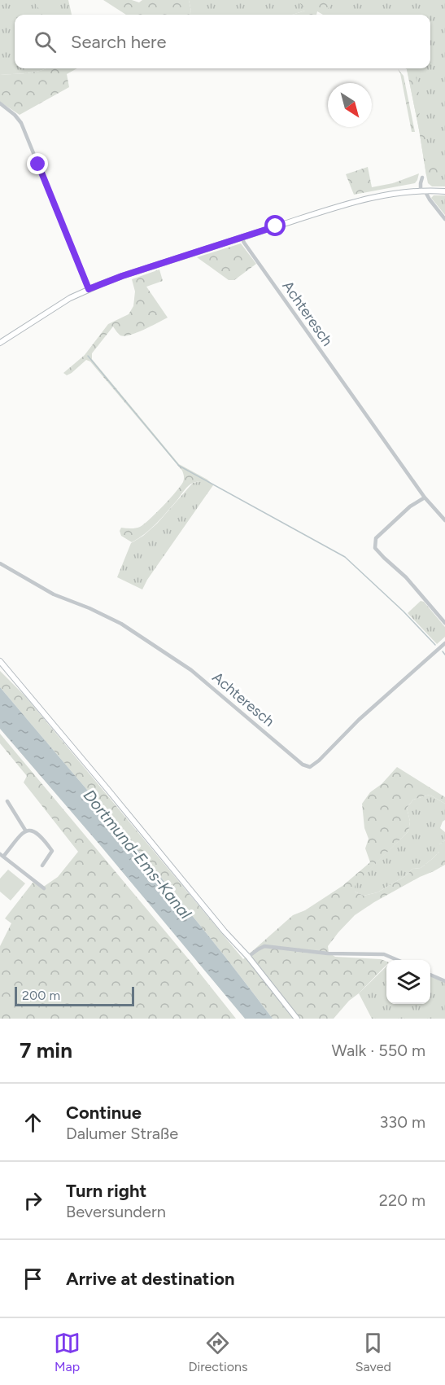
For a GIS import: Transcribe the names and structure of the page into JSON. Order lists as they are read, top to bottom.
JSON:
{
  "streets": {
    "street": ["Achteresch"]
  },
  "water": ["Dortmund-Ems-Kanal"],
  "scale_bar": "200 m",
  "north": "bottom right",
  "page": {
    "search": "Search here",
    "scale": "200 m",
    "heading": ["7 min", "Walk · 550 m"],
    "list": [
      ["Continue", "Dalumer Straße", "330 m"],
      ["Turn right", "Beversundern", "220 m"],
      "Arrive at destination"
    ],
    "nav": ["Map", "Directions", "Saved"]
  }
}
